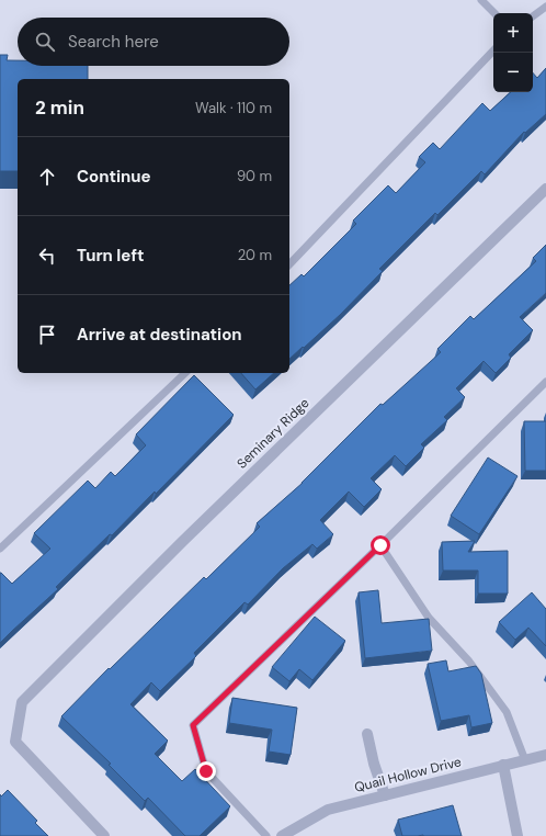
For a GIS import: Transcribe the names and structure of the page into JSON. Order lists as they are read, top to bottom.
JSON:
{
  "streets": {
    "street": ["Seminary Ridge", "Quail Hollow Drive"]
  },
  "page": {
    "map_buttons": ["+", "−"],
    "search": "Search here",
    "heading": ["2 min", "Walk · 110 m"],
    "list": [
      ["Continue", "90 m"],
      ["Turn left", "20 m"],
      "Arrive at destination"
    ]
  }
}
